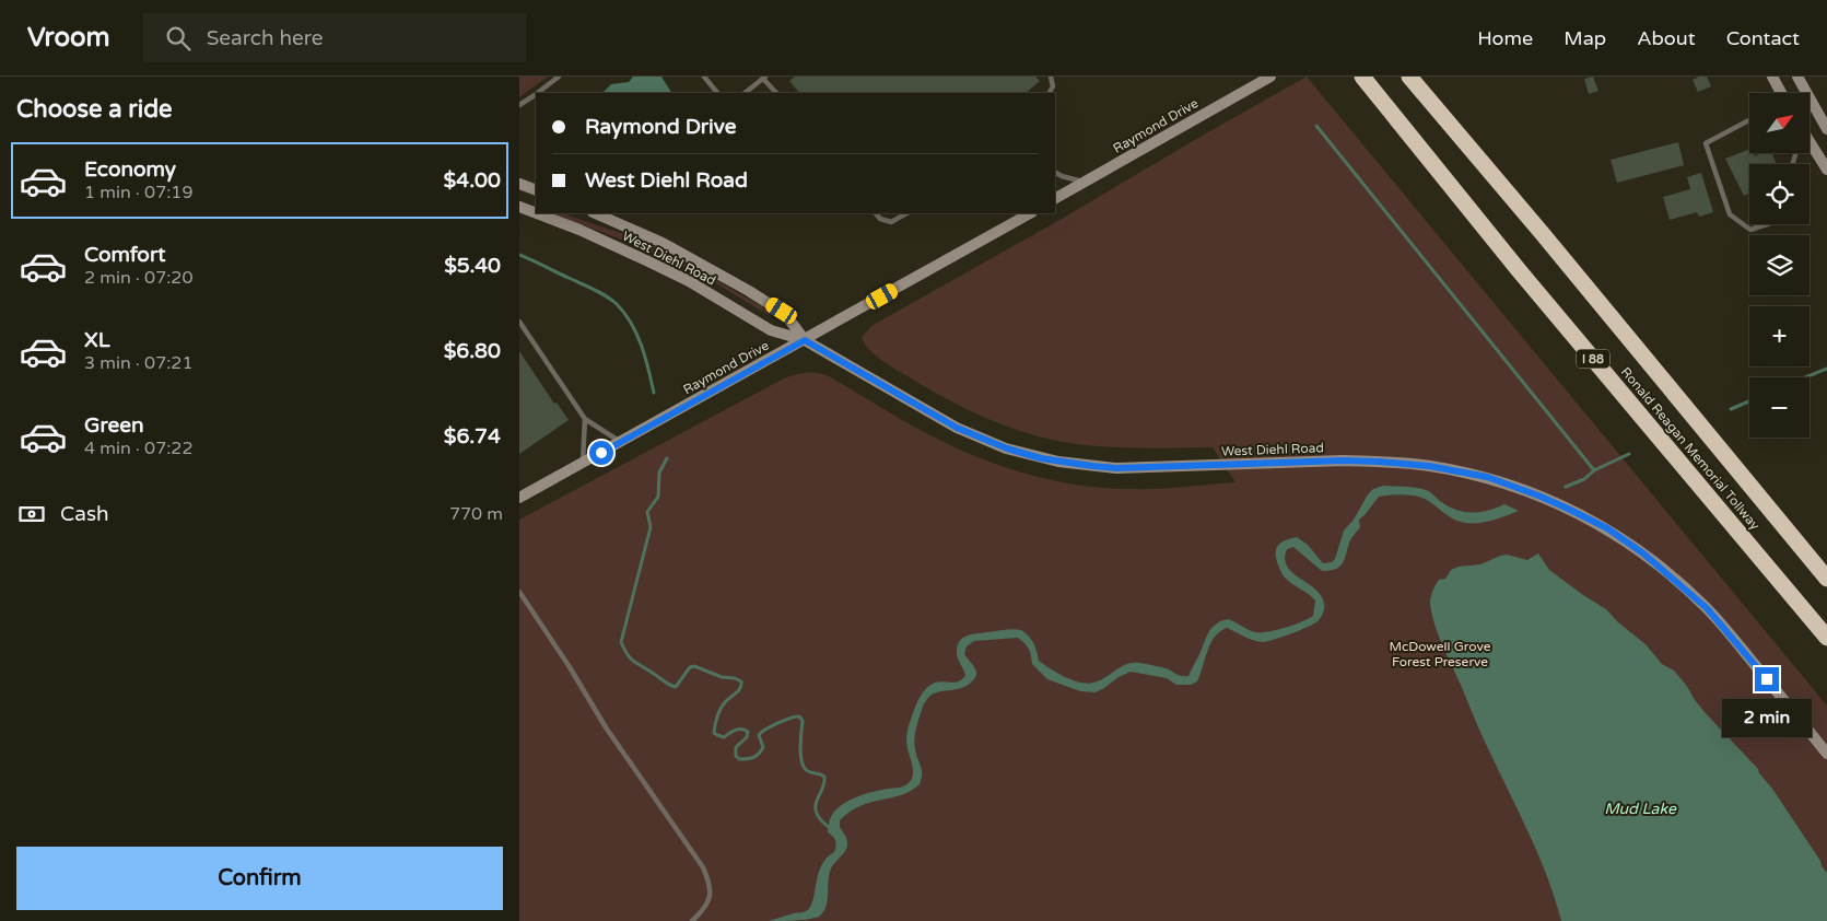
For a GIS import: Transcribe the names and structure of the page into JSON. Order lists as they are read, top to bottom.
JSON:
{
  "streets": {
    "highway": ["I 88", "Ronald Reagan Memorial Tollway"],
    "street": ["Raymond Drive", "West Diehl Road"]
  },
  "crossings": [
    ["Raymond Drive", "West Diehl Road"]
  ],
  "water": ["Mud Lake"],
  "parks": ["McDowell Grove Forest Preserve"],
  "north": "top right",
  "page": {
    "header": "Vroom",
    "search": "Search here",
    "nav": [
      "Home",
      "Map",
      "About",
      "Contact"
    ],
    "heading": "Choose a ride",
    "map_buttons": ["+", "−"],
    "banner": ["Raymond Drive", "West Diehl Road"],
    "list": [
      {
        "name": "Economy",
        "note": "1 min · 07:19",
        "value": "$4.00"
      },
      {
        "name": "Comfort",
        "note": "2 min · 07:20",
        "value": "$5.40"
      },
      {
        "name": "XL",
        "note": "3 min · 07:21",
        "value": "$6.80"
      },
      {
        "name": "Green",
        "note": "4 min · 07:22",
        "value": "$6.74"
      }
    ],
    "pay": ["Cash", "770 m"],
    "bubble": "2 min",
    "buttons": "Confirm"
  }
}
